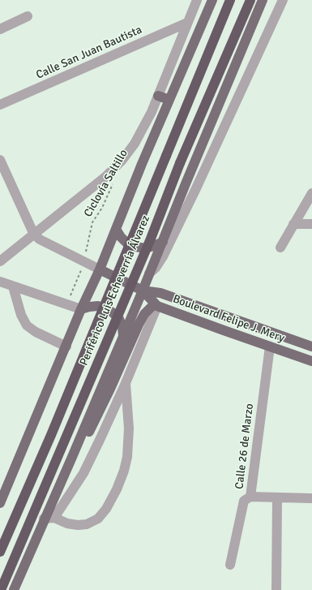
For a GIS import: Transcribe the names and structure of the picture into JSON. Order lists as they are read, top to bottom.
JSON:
{
  "streets": {
    "highway": ["Periférico Luis Echeverría Álvarez"],
    "main road": ["Boulevard Felipe J. Mery"],
    "street": ["Calle San Juan Bautista", "Calle 26 de Marzo"],
    "path": ["Ciclovía Saltillo"]
  },
  "crossings": [
    ["Ciclovía Saltillo", "Periférico Luis Echeverría Álvarez"],
    ["Ciclovía Saltillo", "Boulevard Felipe J. Mery"],
    ["Periférico Luis Echeverría Álvarez", "Boulevard Felipe J. Mery"],
    ["Boulevard Felipe J. Mery", "Calle 26 de Marzo"]
  ]
}
